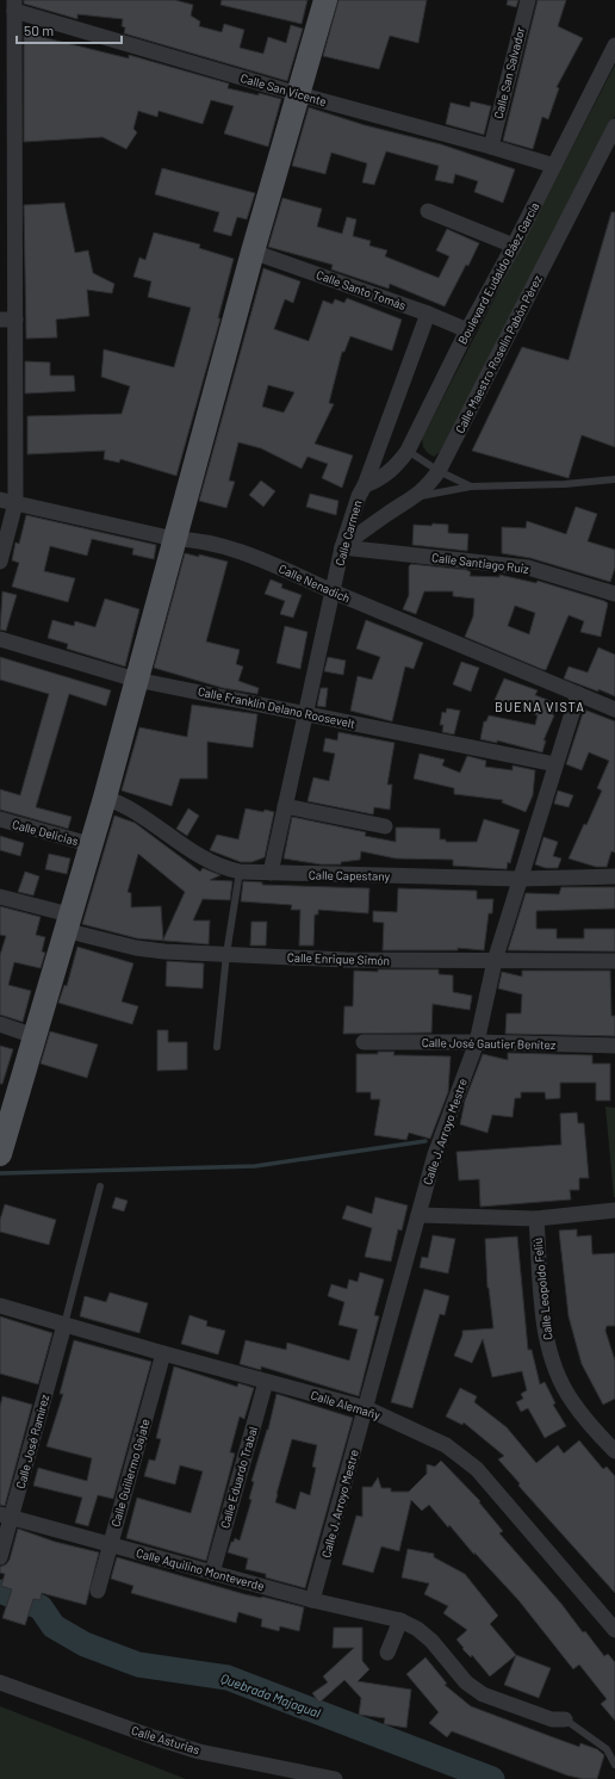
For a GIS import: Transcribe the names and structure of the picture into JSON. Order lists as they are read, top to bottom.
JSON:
{
  "streets": {
    "street": [
      "Calle San Salvador",
      "Calle San Vicente",
      "Boulevard Eudaldo Báez García",
      "Calle Santo Tomás",
      "Calle Maestro Roselín Pabón Pérez",
      "Calle Carmen",
      "Calle Santiago Ruiz",
      "Calle Nenadich",
      "Calle Franklin Delano Roosevelt",
      "Calle Delicias",
      "Calle Capestany",
      "Calle Enrique Simón",
      "Calle José Gautier Benítez",
      "Calle J. Arroyo Mestre",
      "Calle Leopoldo Feliú",
      "Calle Alemañy",
      "Calle José Ramírez",
      "Calle Guillermo Gajate",
      "Calle Eduardo Trabal",
      "Calle Aquilino Monteverde",
      "Calle Asturias"
    ]
  },
  "crossings": [
    ["Calle San Salvador", "Calle San Vicente"],
    ["Calle San Vicente", "Boulevard Eudaldo Báez García"],
    ["Boulevard Eudaldo Báez García", "Calle Santo Tomás"],
    ["Boulevard Eudaldo Báez García", "Calle Carmen"],
    ["Calle Santo Tomás", "Calle Carmen"],
    ["Calle Maestro Roselín Pabón Pérez", "Calle Carmen"],
    ["Calle Maestro Roselín Pabón Pérez", "Calle Santiago Ruiz"],
    ["Calle Carmen", "Calle Santiago Ruiz"],
    ["Calle Carmen", "Calle Nenadich"],
    ["Calle Carmen", "Calle Franklin Delano Roosevelt"],
    ["Calle Carmen", "Calle Capestany"],
    ["Calle Nenadich", "Calle J. Arroyo Mestre"],
    ["Calle Franklin Delano Roosevelt", "Calle J. Arroyo Mestre"],
    ["Calle Capestany", "Calle J. Arroyo Mestre"],
    ["Calle Enrique Simón", "Calle J. Arroyo Mestre"],
    ["Calle José Gautier Benítez", "Calle J. Arroyo Mestre"],
    ["Calle J. Arroyo Mestre", "Calle Alemañy"],
    ["Calle J. Arroyo Mestre", "Calle Aquilino Monteverde"],
    ["Calle Alemañy", "Calle José Ramírez"],
    ["Calle Alemañy", "Calle Guillermo Gajate"],
    ["Calle Alemañy", "Calle Eduardo Trabal"],
    ["Calle José Ramírez", "Calle Aquilino Monteverde"],
    ["Calle Guillermo Gajate", "Calle Aquilino Monteverde"],
    ["Calle Eduardo Trabal", "Calle Aquilino Monteverde"]
  ],
  "districts": ["BUENA VISTA"],
  "water": ["Quebrada Majagual"],
  "scale_bar": "50 m"
}
